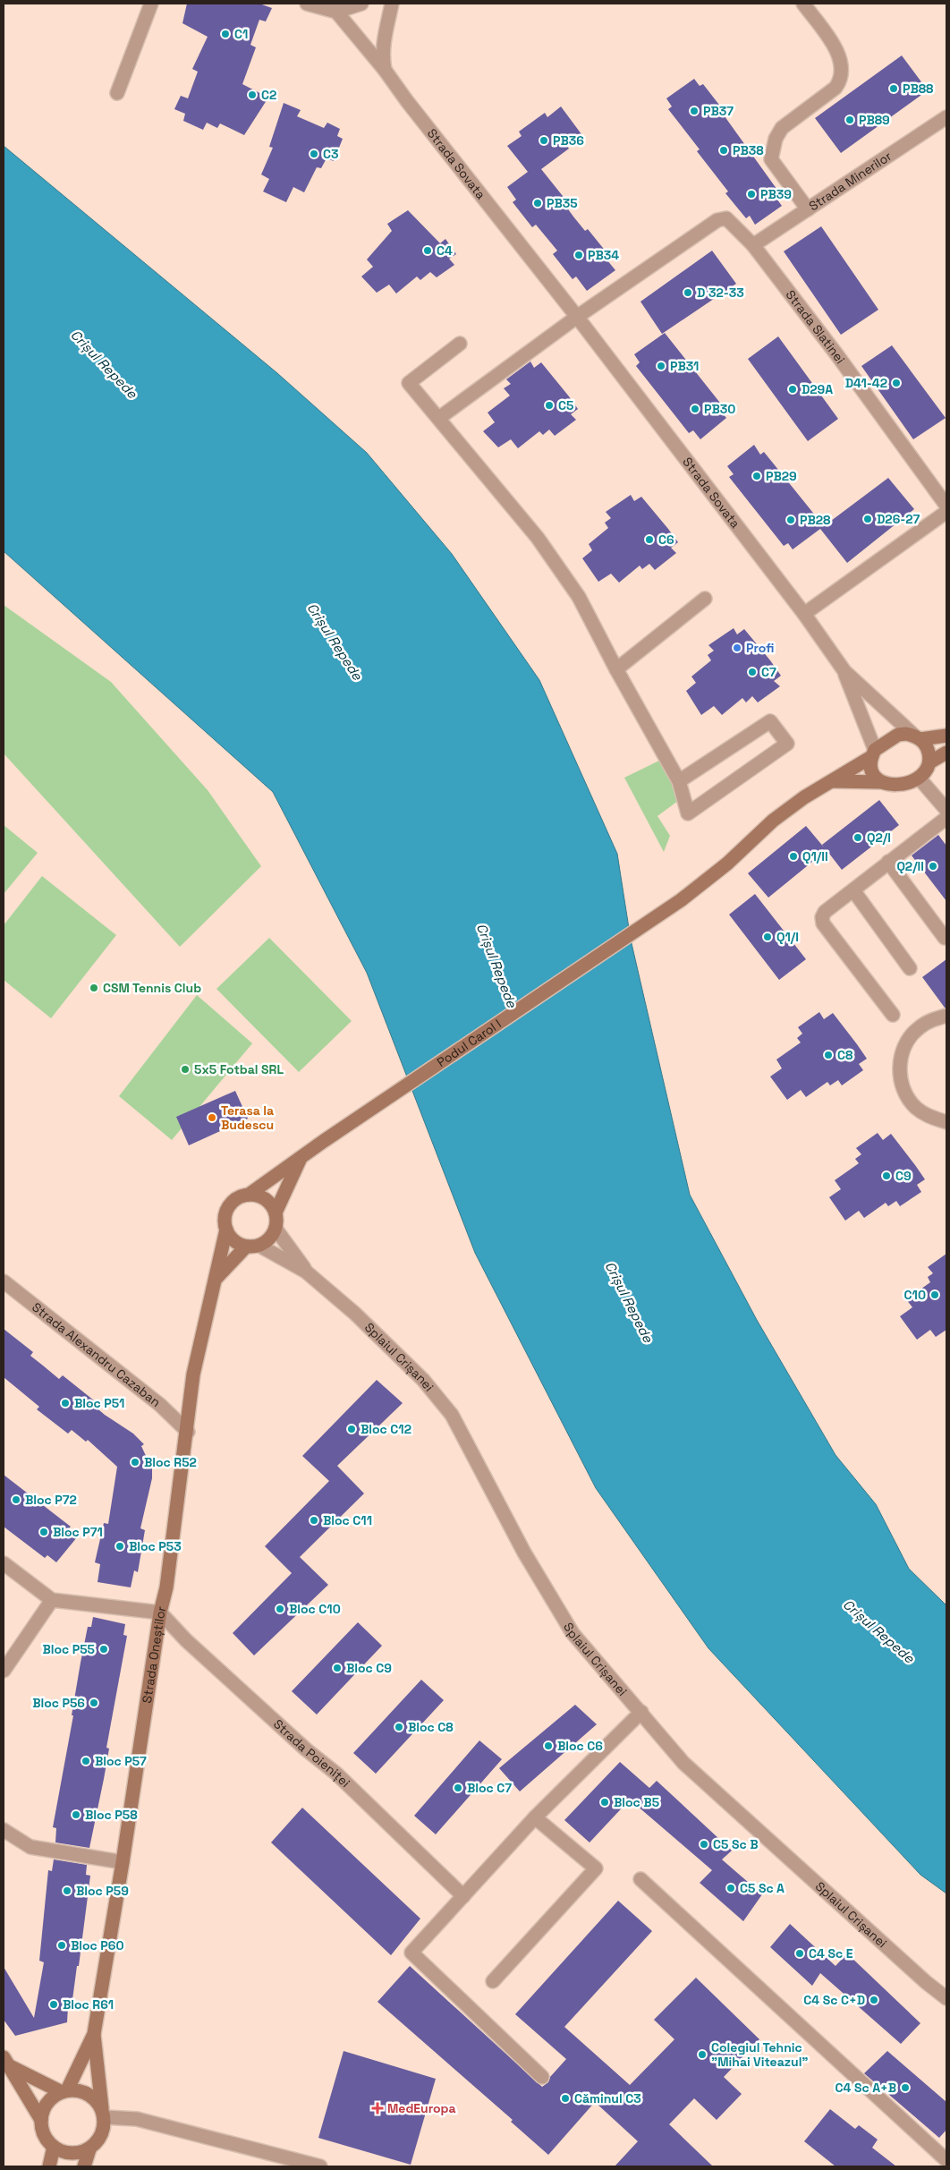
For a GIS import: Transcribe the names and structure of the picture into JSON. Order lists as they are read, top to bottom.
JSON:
{
  "streets": {
    "street": [
      "Strada Sovata",
      "Strada Minerilor",
      "Strada Slatinei",
      "Podul Carol I",
      "Strada Alexandru Cazaban",
      "Splaiul Crișanei",
      "Strada Oneștilor",
      "Strada Poieniței"
    ]
  },
  "crossings": [
    ["Strada Sovata", "Strada Slatinei"],
    ["Strada Sovata", "Podul Carol I"],
    ["Strada Minerilor", "Strada Slatinei"],
    ["Podul Carol I", "Splaiul Crișanei"],
    ["Podul Carol I", "Strada Oneștilor"],
    ["Strada Alexandru Cazaban", "Strada Oneștilor"],
    ["Splaiul Crișanei", "Strada Oneștilor"],
    ["Strada Oneștilor", "Strada Poieniței"]
  ],
  "water": ["Crișul Repede"],
  "places": {
    "other": [
      "C1",
      "PB88",
      "C2",
      "PB37",
      "PB89",
      "PB36",
      "PB38",
      "C3",
      "PB39",
      "PB35",
      "C4",
      "PB34",
      "D 32-33",
      "PB31",
      "D41-42",
      "D29A",
      "C5",
      "PB30",
      "PB29",
      "D26-27",
      "PB28",
      "C6",
      "Profi",
      "C7",
      "Q2/I",
      "Q1/II",
      "Q2/II",
      "Q1/I",
      "CSM Tennis Club",
      "C8",
      "5x5 Fotbal SRL",
      "Terasa la Budescu",
      "C9",
      "C10",
      "Bloc P51",
      "Bloc C12",
      "Bloc R52",
      "Bloc P72",
      "Bloc C11",
      "Bloc P71",
      "Bloc P53",
      "Bloc C10",
      "Bloc P55",
      "Bloc C9",
      "Bloc P56",
      "Bloc C8",
      "Bloc C6",
      "Bloc P57",
      "Bloc C7",
      "Bloc B5",
      "Bloc P58",
      "C5 Sc B",
      "C5 Sc A",
      "Bloc P59",
      "Bloc P60",
      "C4 Sc E",
      "C4 Sc C+D",
      "Bloc R61",
      "Colegiul Tehnic \"Mihai Viteazul\"",
      "C4 Sc A+B",
      "Căminul C3"
    ],
    "health": ["MedEuropa"]
  }
}
